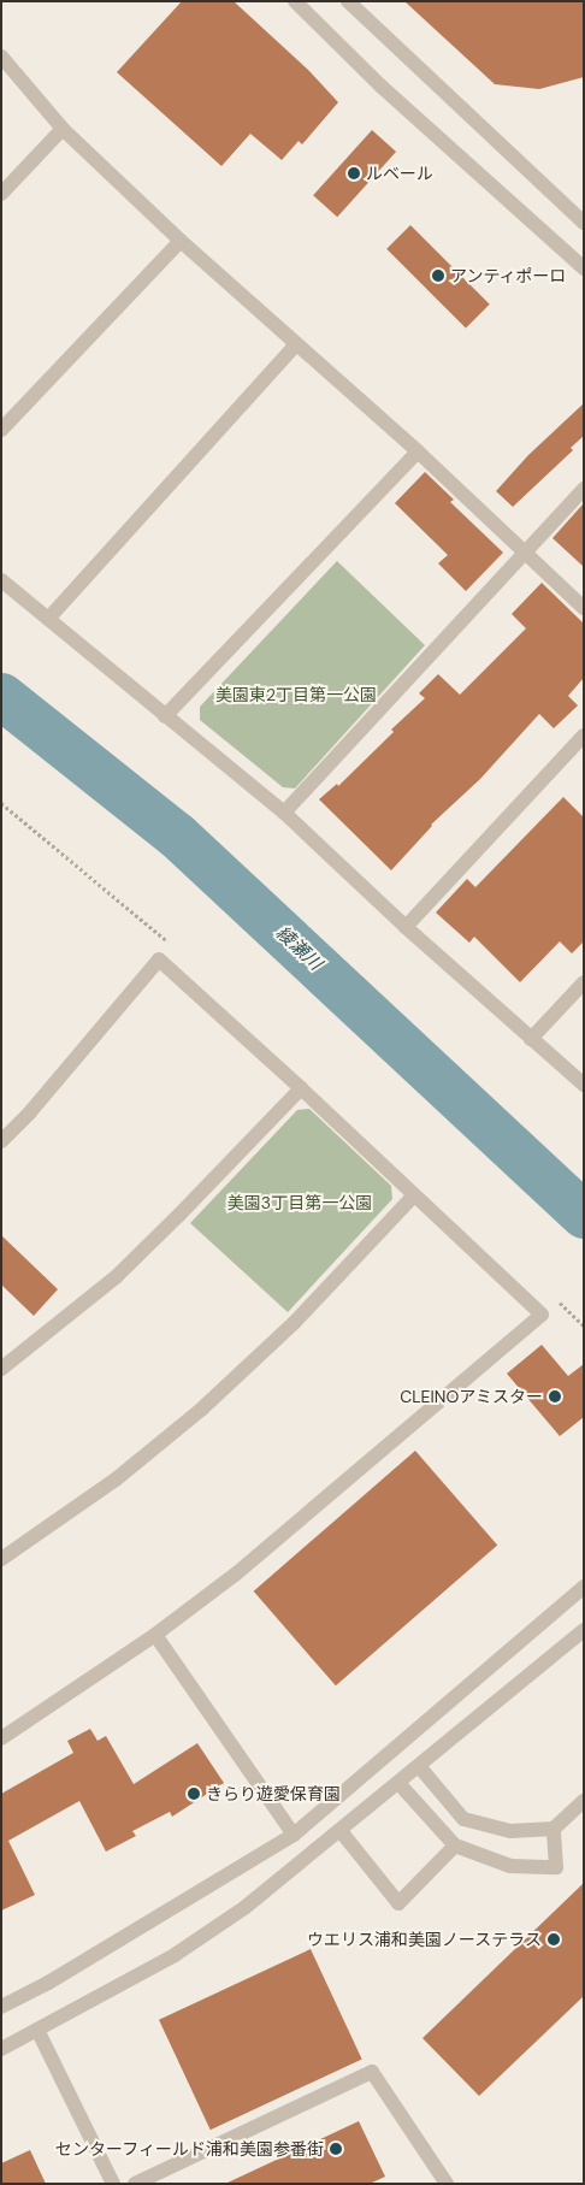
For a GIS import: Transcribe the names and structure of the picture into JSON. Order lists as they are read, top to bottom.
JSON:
{
  "water": ["綾瀬川"],
  "parks": ["美園東2丁目第一公園", "美園3丁目第一公園"],
  "places": [
    "ルベール",
    "アンティポーロ",
    "CLEINOアミスター",
    "きらり遊愛保育園",
    "ウエリス浦和美園ノーステラス",
    "センターフィールド浦和美園参番街"
  ]
}
